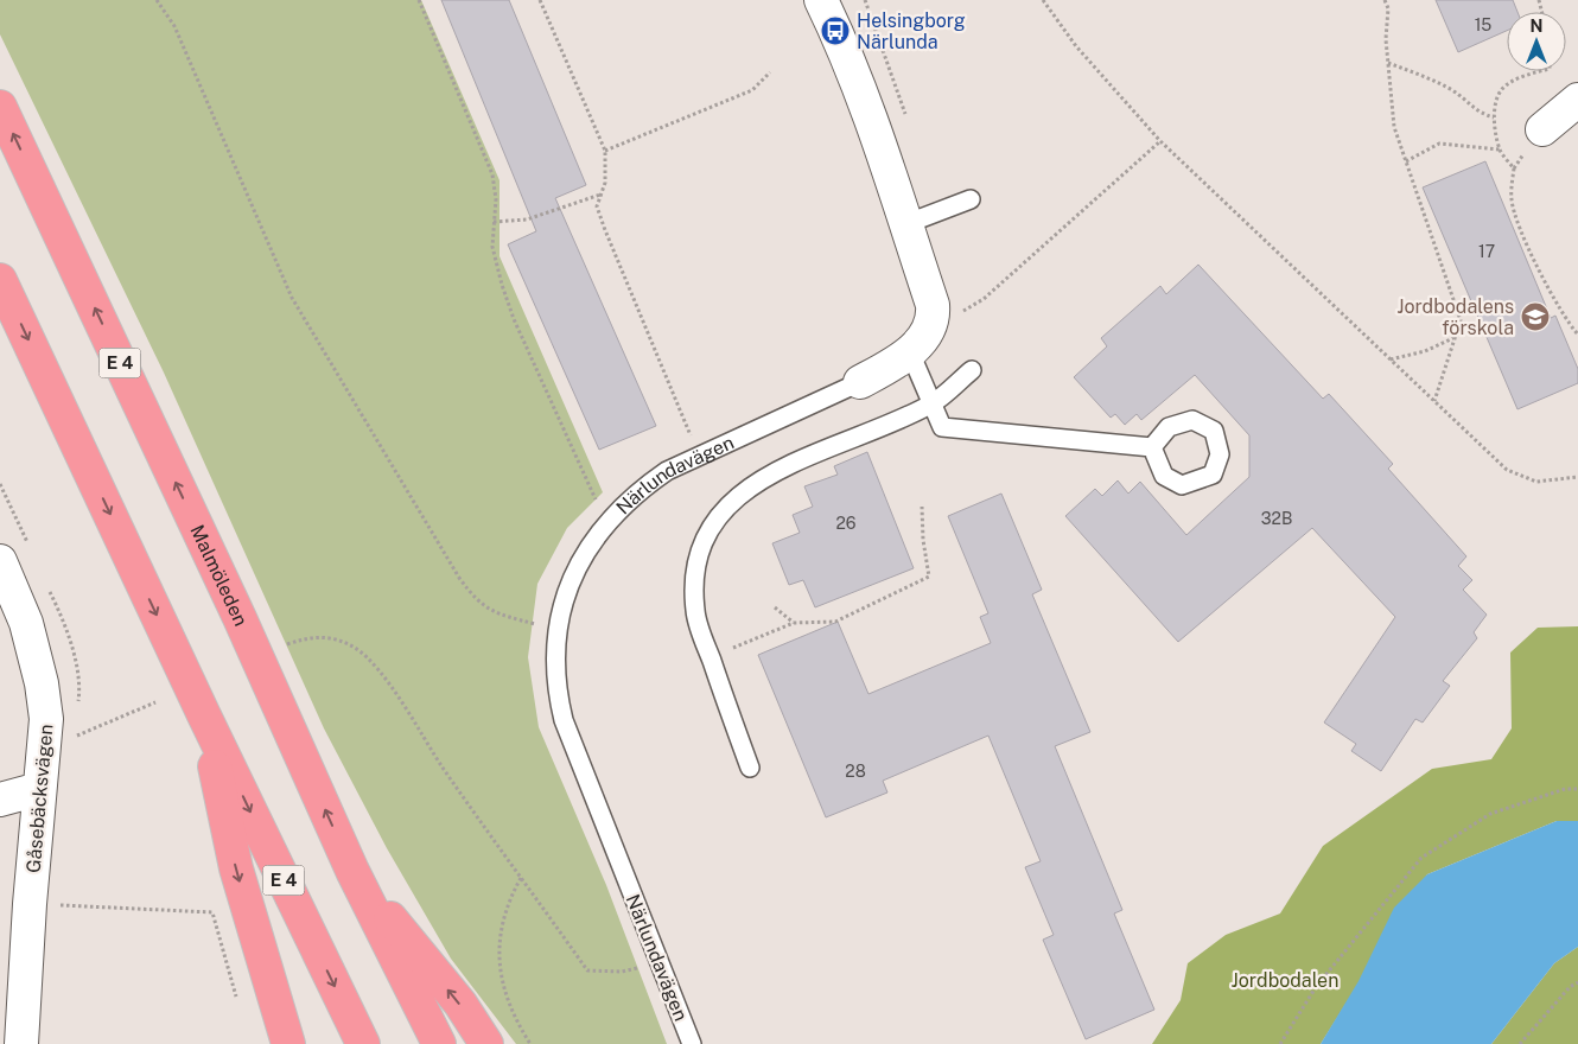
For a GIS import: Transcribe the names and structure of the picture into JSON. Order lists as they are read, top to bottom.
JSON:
{
  "streets": {
    "highway": ["E 4", "Malmöleden"],
    "street": ["Närlundavägen", "Gåsebäcksvägen"]
  },
  "parks": ["Jordbodalen"],
  "places": {
    "bus stop": ["Helsingborg Närlunda"],
    "school or university": ["Jordbodalens förskola"]
  },
  "house_numbers": [
    "15",
    "17",
    "32B",
    "26",
    "28"
  ],
  "north": "top"
}
